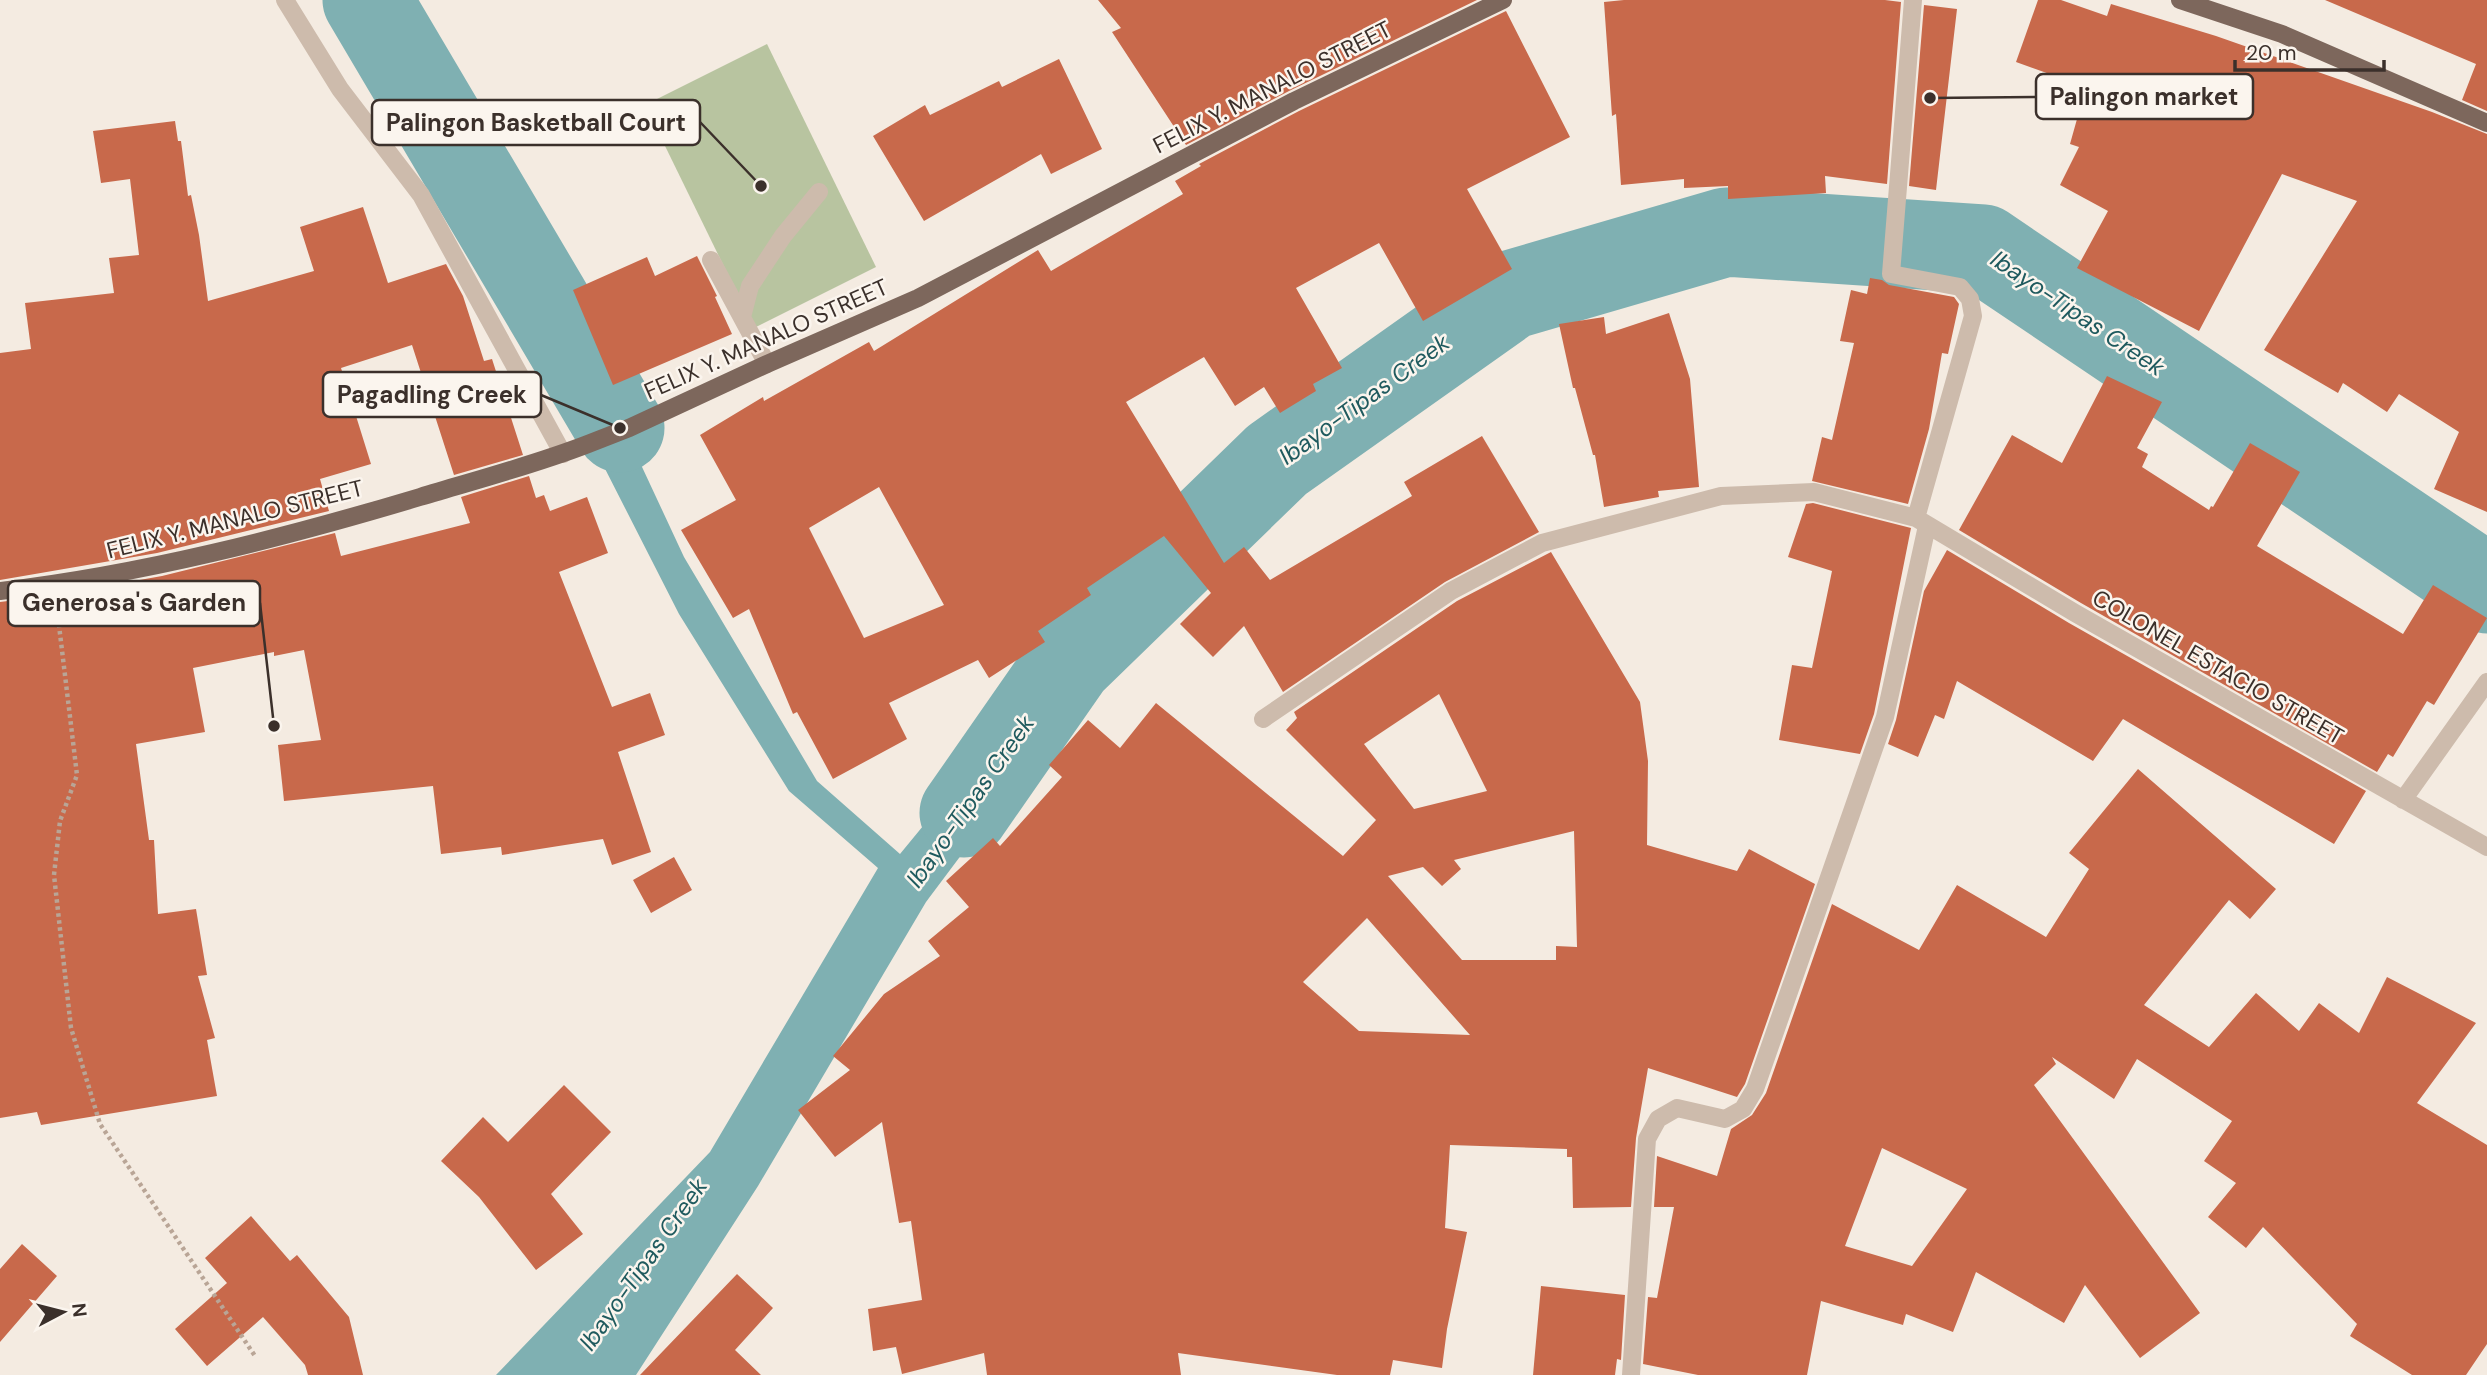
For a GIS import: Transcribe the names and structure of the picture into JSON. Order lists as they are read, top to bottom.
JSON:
{
  "streets": {
    "main road": ["FELIX Y. MANALO STREET"],
    "street": ["COLONEL ESTACIO STREET"]
  },
  "water": ["Ibayo-Tipas Creek"],
  "places": [
    "Palingon market",
    "Palingon Basketball Court",
    "Pagadling Creek",
    "Generosa's Garden"
  ],
  "scale_bar": "20 m",
  "north": "right"
}
